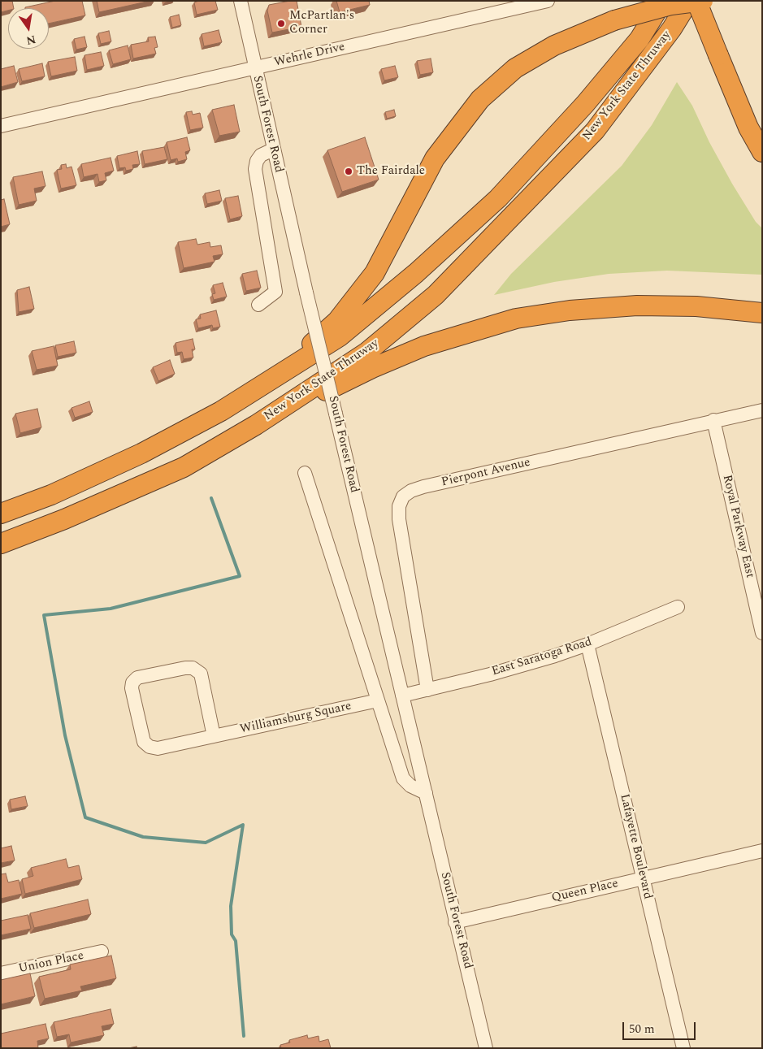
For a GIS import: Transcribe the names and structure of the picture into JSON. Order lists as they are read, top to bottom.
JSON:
{
  "streets": {
    "highway": ["New York State Thruway"],
    "street": [
      "Wehrle Drive",
      "South Forest Road",
      "Pierpont Avenue",
      "Royal Parkway East",
      "East Saratoga Road",
      "Williamsburg Square",
      "Lafayette Boulevard",
      "Queen Place",
      "Union Place"
    ]
  },
  "crossings": [
    ["Wehrle Drive", "South Forest Road"],
    ["South Forest Road", "East Saratoga Road"],
    ["South Forest Road", "Queen Place"],
    ["Pierpont Avenue", "Royal Parkway East"],
    ["Pierpont Avenue", "East Saratoga Road"],
    ["East Saratoga Road", "Lafayette Boulevard"],
    ["Lafayette Boulevard", "Queen Place"]
  ],
  "places": ["McPartlan's Corner", "The Fairdale"],
  "scale_bar": "50 m",
  "north": "bottom"
}
